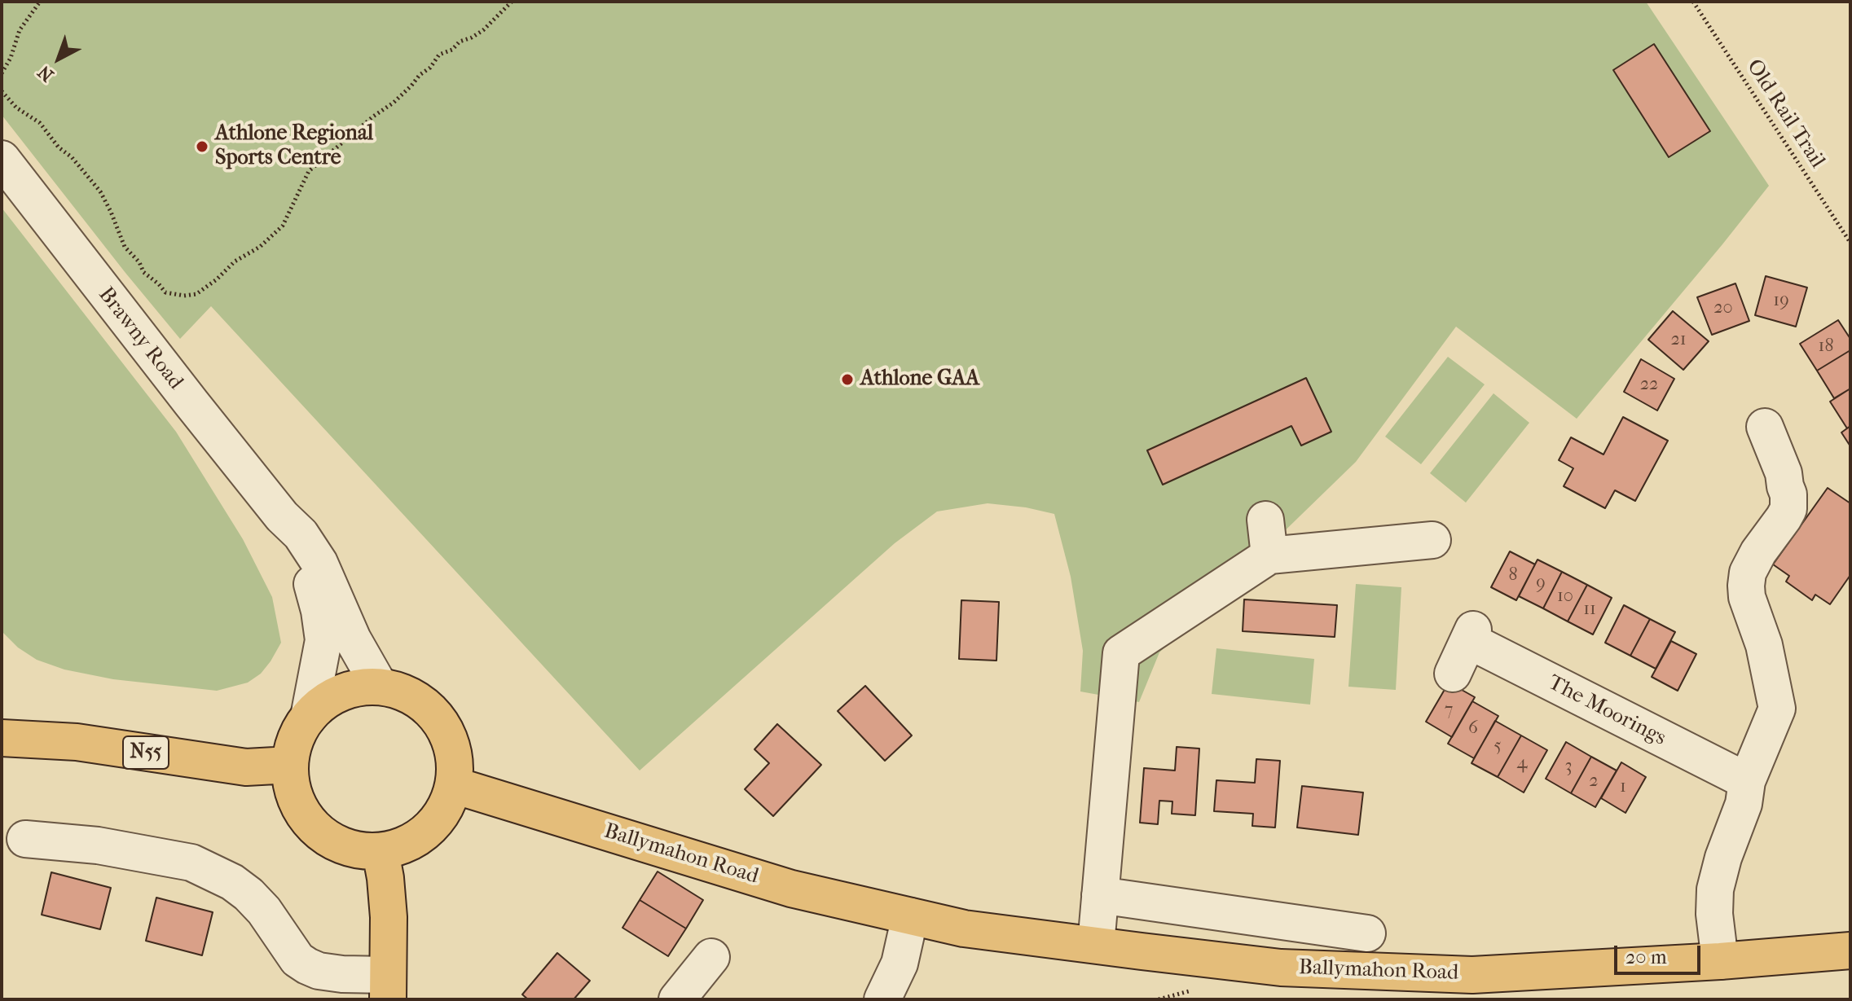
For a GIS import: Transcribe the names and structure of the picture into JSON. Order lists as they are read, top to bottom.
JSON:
{
  "streets": {
    "main road": ["N55", "Ballymahon Road"],
    "street": ["Brawny Road", "The Moorings"],
    "path": ["Old Rail Trail"]
  },
  "crossings": [
    ["Brawny Road", "N55"],
    ["Brawny Road", "Ballymahon Road"],
    ["N55", "Ballymahon Road"]
  ],
  "places": ["Athlone Regional Sports Centre", "Athlone GAA"],
  "house_numbers": [
    "19",
    "20",
    "21",
    "18",
    "22",
    "8",
    "9",
    "10",
    "11",
    "7",
    "6",
    "5",
    "4",
    "3",
    "2",
    "1"
  ],
  "scale_bar": "20 m",
  "north": "bottom left"
}
